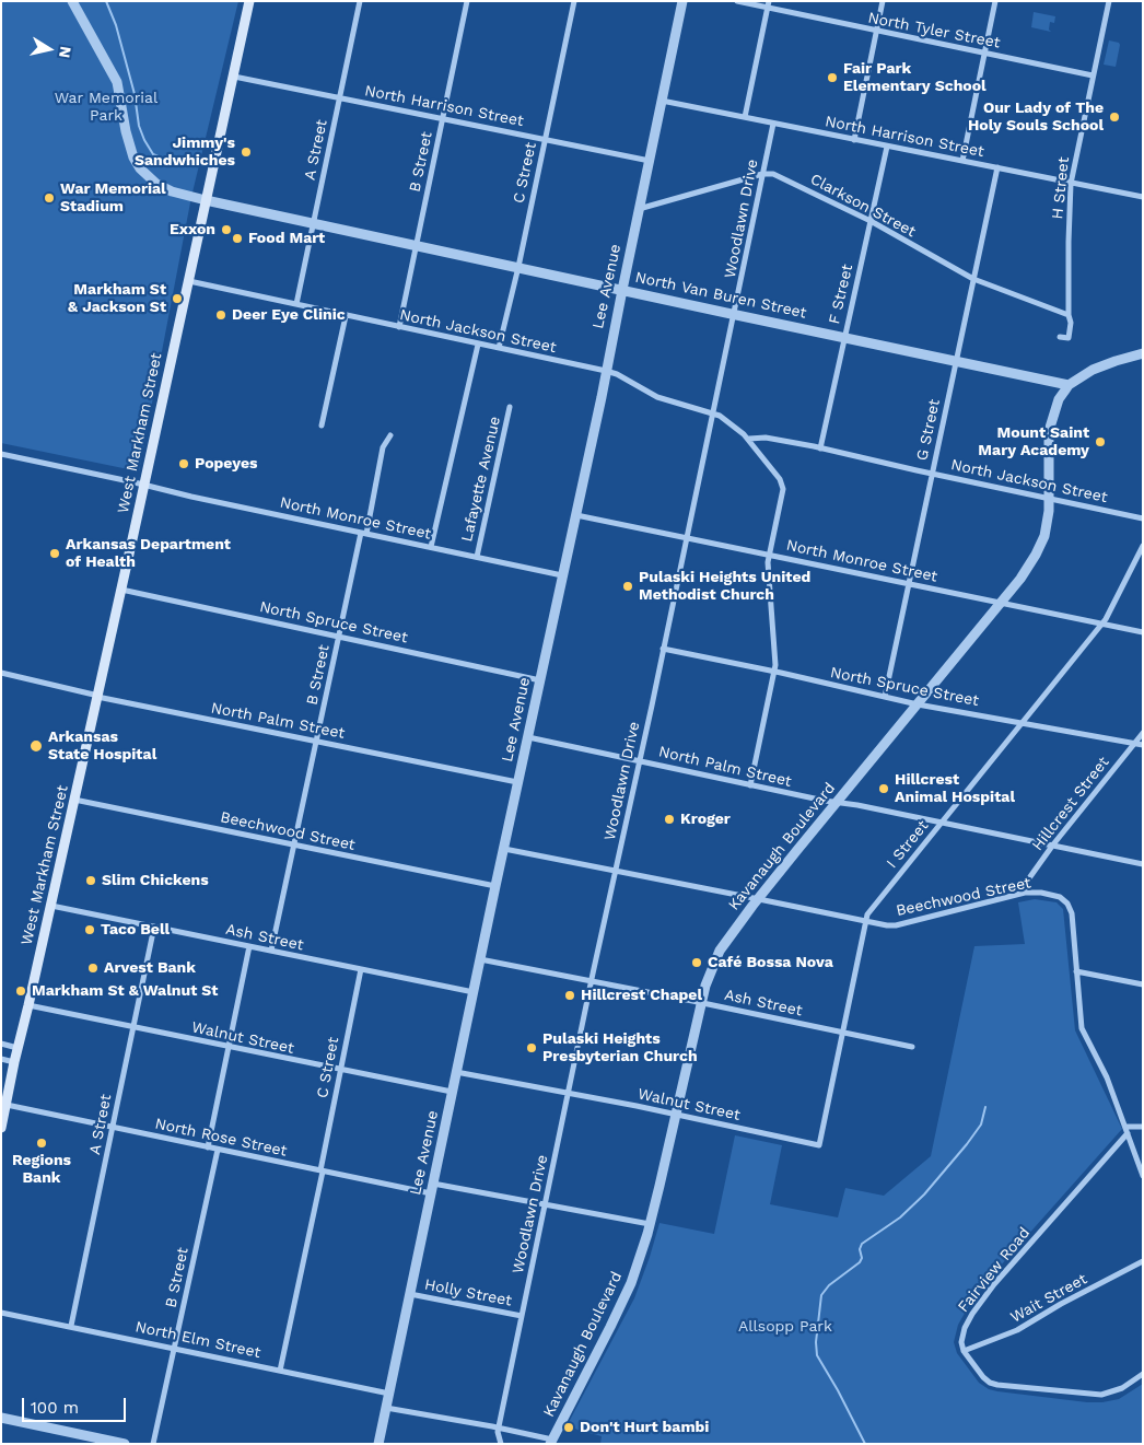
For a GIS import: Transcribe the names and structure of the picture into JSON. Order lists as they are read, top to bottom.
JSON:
{
  "streets": {
    "main road": ["West Markham Street"],
    "street": [
      "North Tyler Street",
      "North Harrison Street",
      "A Street",
      "B Street",
      "C Street",
      "H Street",
      "Clarkson Street",
      "Woodlawn Drive",
      "Lee Avenue",
      "F Street",
      "North Van Buren Street",
      "North Jackson Street",
      "G Street",
      "Lafayette Avenue",
      "North Monroe Street",
      "North Spruce Street",
      "North Palm Street",
      "Hillcrest Street",
      "Beechwood Street",
      "I Street",
      "Kavanaugh Boulevard",
      "Ash Street",
      "Walnut Street",
      "North Rose Street",
      "Fairview Road",
      "Holly Street",
      "Wait Street",
      "North Elm Street"
    ]
  },
  "crossings": [
    ["North Tyler Street", "H Street"],
    ["North Harrison Street", "A Street"],
    ["North Harrison Street", "B Street"],
    ["North Harrison Street", "C Street"],
    ["North Harrison Street", "H Street"],
    ["North Harrison Street", "Woodlawn Drive"],
    ["North Harrison Street", "Lee Avenue"],
    ["North Harrison Street", "F Street"],
    ["North Harrison Street", "G Street"],
    ["North Harrison Street", "West Markham Street"],
    ["A Street", "North Van Buren Street"],
    ["A Street", "North Jackson Street"],
    ["A Street", "Ash Street"],
    ["A Street", "Walnut Street"],
    ["A Street", "North Rose Street"],
    ["A Street", "North Elm Street"],
    ["B Street", "North Van Buren Street"],
    ["B Street", "North Jackson Street"],
    ["B Street", "North Monroe Street"],
    ["B Street", "North Spruce Street"],
    ["B Street", "North Palm Street"],
    ["B Street", "Beechwood Street"],
    ["B Street", "Ash Street"],
    ["B Street", "North Rose Street"],
    ["B Street", "North Elm Street"],
    ["C Street", "North Van Buren Street"],
    ["C Street", "North Jackson Street"],
    ["C Street", "Ash Street"],
    ["C Street", "Walnut Street"],
    ["C Street", "North Rose Street"],
    ["C Street", "North Elm Street"],
    ["H Street", "Clarkson Street"],
    ["Clarkson Street", "Woodlawn Drive"],
    ["Clarkson Street", "F Street"],
    ["Clarkson Street", "G Street"],
    ["Woodlawn Drive", "North Van Buren Street"],
    ["Woodlawn Drive", "North Jackson Street"],
    ["Woodlawn Drive", "North Monroe Street"],
    ["Woodlawn Drive", "North Spruce Street"],
    ["Woodlawn Drive", "North Palm Street"],
    ["Woodlawn Drive", "Beechwood Street"],
    ["Woodlawn Drive", "Ash Street"],
    ["Woodlawn Drive", "Walnut Street"],
    ["Woodlawn Drive", "North Rose Street"],
    ["Woodlawn Drive", "Holly Street"],
    ["Lee Avenue", "North Van Buren Street"],
    ["Lee Avenue", "North Jackson Street"],
    ["Lee Avenue", "North Monroe Street"],
    ["Lee Avenue", "North Spruce Street"],
    ["Lee Avenue", "North Palm Street"],
    ["Lee Avenue", "Beechwood Street"],
    ["Lee Avenue", "Ash Street"],
    ["Lee Avenue", "Walnut Street"],
    ["Lee Avenue", "North Rose Street"],
    ["Lee Avenue", "Holly Street"],
    ["Lee Avenue", "North Elm Street"],
    ["F Street", "North Van Buren Street"],
    ["F Street", "North Jackson Street"],
    ["North Van Buren Street", "G Street"],
    ["North Van Buren Street", "West Markham Street"],
    ["North Van Buren Street", "Kavanaugh Boulevard"],
    ["North Jackson Street", "G Street"],
    ["North Jackson Street", "West Markham Street"],
    ["North Jackson Street", "North Monroe Street"],
    ["North Jackson Street", "North Spruce Street"],
    ["North Jackson Street", "North Palm Street"],
    ["North Jackson Street", "Kavanaugh Boulevard"],
    ["G Street", "North Monroe Street"],
    ["G Street", "North Spruce Street"],
    ["West Markham Street", "North Monroe Street"],
    ["West Markham Street", "North Spruce Street"],
    ["West Markham Street", "North Palm Street"],
    ["West Markham Street", "Beechwood Street"],
    ["West Markham Street", "Ash Street"],
    ["West Markham Street", "Walnut Street"],
    ["West Markham Street", "North Rose Street"],
    ["Lafayette Avenue", "North Monroe Street"],
    ["North Monroe Street", "I Street"],
    ["North Monroe Street", "Kavanaugh Boulevard"],
    ["North Spruce Street", "Hillcrest Street"],
    ["North Spruce Street", "I Street"],
    ["North Spruce Street", "Kavanaugh Boulevard"],
    ["North Palm Street", "Hillcrest Street"],
    ["North Palm Street", "I Street"],
    ["North Palm Street", "Kavanaugh Boulevard"],
    ["Hillcrest Street", "Beechwood Street"],
    ["Beechwood Street", "I Street"],
    ["Beechwood Street", "Kavanaugh Boulevard"],
    ["Beechwood Street", "Fairview Road"],
    ["I Street", "Ash Street"],
    ["I Street", "Walnut Street"],
    ["Kavanaugh Boulevard", "Ash Street"],
    ["Kavanaugh Boulevard", "Walnut Street"],
    ["Kavanaugh Boulevard", "North Rose Street"],
    ["Fairview Road", "Wait Street"]
  ],
  "parks": ["War Memorial Park", "Allsopp Park"],
  "places": [
    "Fair Park Elementary School",
    "Our Lady of The Holy Souls School",
    "Jimmy's Sandwhiches",
    "War Memorial Stadium",
    "Exxon",
    "Food Mart",
    "Markham St & Jackson St",
    "Deer Eye Clinic",
    "Mount Saint Mary Academy",
    "Popeyes",
    "Arkansas Department of Health",
    "Pulaski Heights United Methodist Church",
    "Arkansas State Hospital",
    "Hillcrest Animal Hospital",
    "Kroger",
    "Slim Chickens",
    "Taco Bell",
    "Café Bossa Nova",
    "Arvest Bank",
    "Markham St & Walnut St",
    "Hillcrest Chapel",
    "Pulaski Heights Presbyterian Church",
    "Regions Bank",
    "Don't Hurt bambi"
  ],
  "scale_bar": "100 m",
  "north": "right"
}
